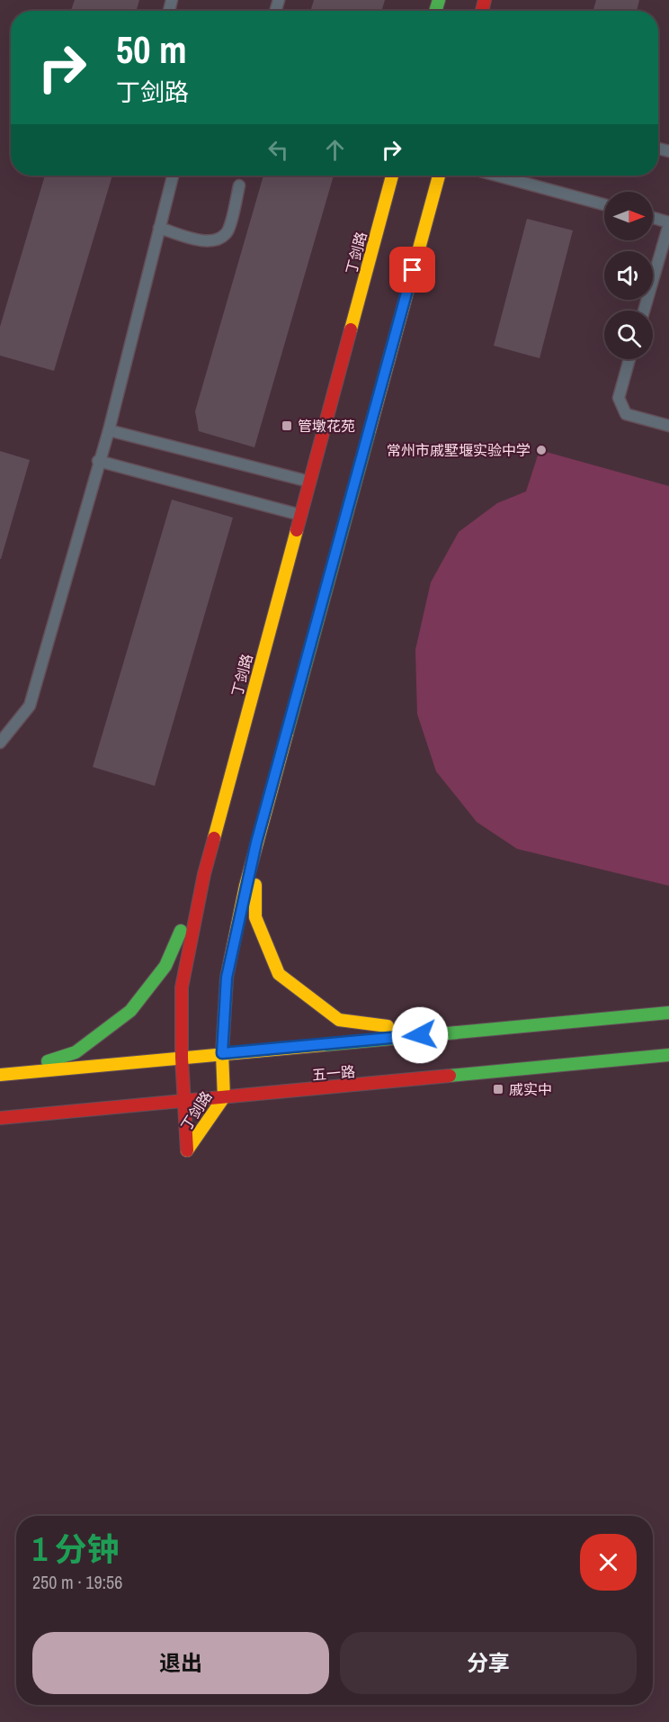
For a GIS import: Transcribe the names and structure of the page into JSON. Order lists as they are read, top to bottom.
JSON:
{
  "streets": {
    "main road": ["丁剑路", "五一路"]
  },
  "crossings": [
    ["丁剑路", "五一路"]
  ],
  "places": {
    "transit": ["管墩花苑", "戚实中"],
    "other": ["常州市戚墅堰实验中学"]
  },
  "north": "right",
  "page": {
    "turn": ["50 m", "丁剑路"],
    "heading": ["1 分钟", "250 m · 19:56"],
    "buttons": ["退出", "分享"]
  }
}
